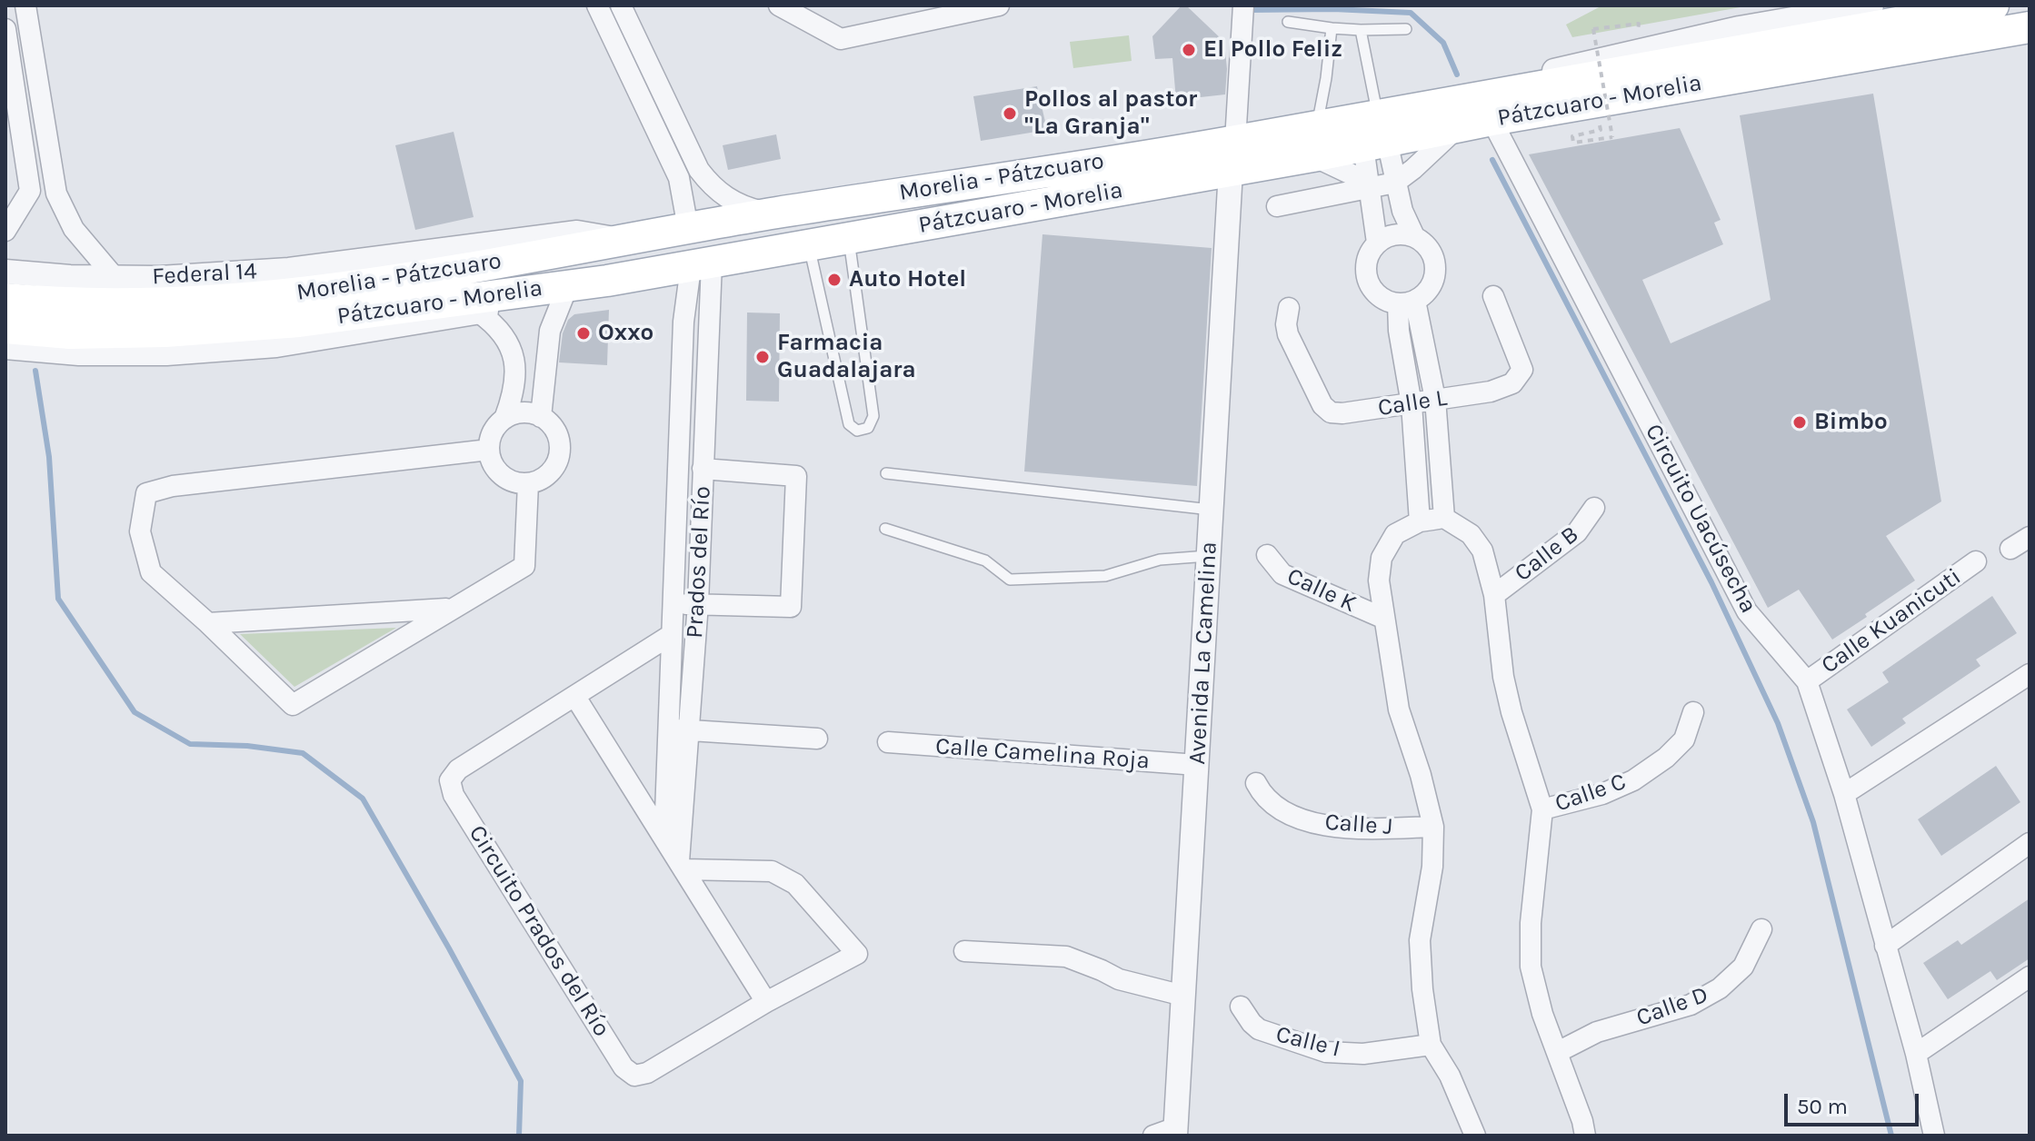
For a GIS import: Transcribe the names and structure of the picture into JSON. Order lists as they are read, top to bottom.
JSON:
{
  "streets": {
    "main road": ["Pátzcuaro - Morelia", "Morelia - Pátzcuaro"],
    "street": [
      "Federal 14",
      "Calle L",
      "Circuito Uacúsecha",
      "Calle B",
      "Prados del Río",
      "Calle K",
      "Calle Kuanicuti",
      "Avenida La Camelina",
      "Calle Camelina Roja",
      "Calle C",
      "Calle J",
      "Circuito Prados del Río",
      "Calle D",
      "Calle I"
    ]
  },
  "crossings": [
    ["Pátzcuaro - Morelia", "Morelia - Pátzcuaro"],
    ["Pátzcuaro - Morelia", "Circuito Uacúsecha"],
    ["Pátzcuaro - Morelia", "Prados del Río"],
    ["Pátzcuaro - Morelia", "Avenida La Camelina"],
    ["Morelia - Pátzcuaro", "Federal 14"],
    ["Morelia - Pátzcuaro", "Circuito Uacúsecha"],
    ["Morelia - Pátzcuaro", "Avenida La Camelina"],
    ["Circuito Uacúsecha", "Calle Kuanicuti"],
    ["Prados del Río", "Circuito Prados del Río"],
    ["Avenida La Camelina", "Calle Camelina Roja"]
  ],
  "places": [
    "El Pollo Feliz",
    "Pollos al pastor \"La Granja\"",
    "Auto Hotel",
    "Oxxo",
    "Farmacia Guadalajara",
    "Bimbo"
  ],
  "scale_bar": "50 m"
}
